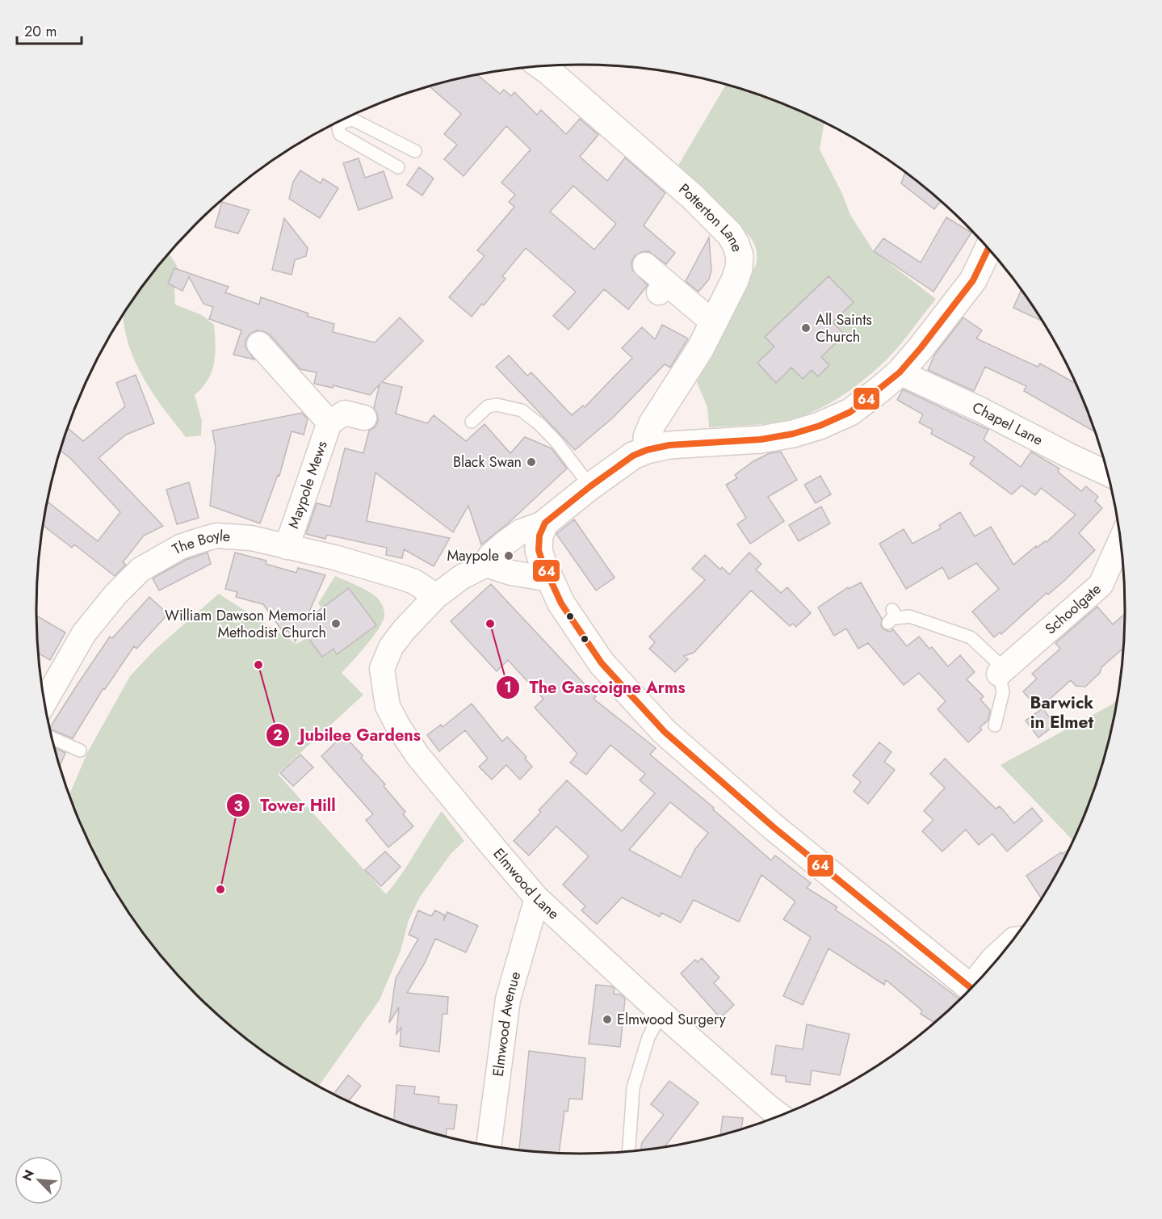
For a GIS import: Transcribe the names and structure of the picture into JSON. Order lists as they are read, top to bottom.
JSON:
{
  "streets": {
    "street": [
      "Potterton Lane",
      "Chapel Lane",
      "Maypole Mews",
      "The Boyle",
      "Schoolgate",
      "Elmwood Lane",
      "Elmwood Avenue"
    ]
  },
  "crossings": [
    ["Maypole Mews", "The Boyle"],
    ["The Boyle", "Elmwood Lane"],
    ["Elmwood Lane", "Elmwood Avenue"]
  ],
  "districts": ["Barwick in Elmet"],
  "places": [
    "All Saints Church",
    "Black Swan",
    "Maypole",
    "William Dawson Memorial Methodist Church",
    "The Gascoigne Arms",
    "Jubilee Gardens",
    "Tower Hill",
    "Elmwood Surgery"
  ],
  "lines": ["transit line 64"],
  "scale_bar": "20 m",
  "north": "top left"
}
